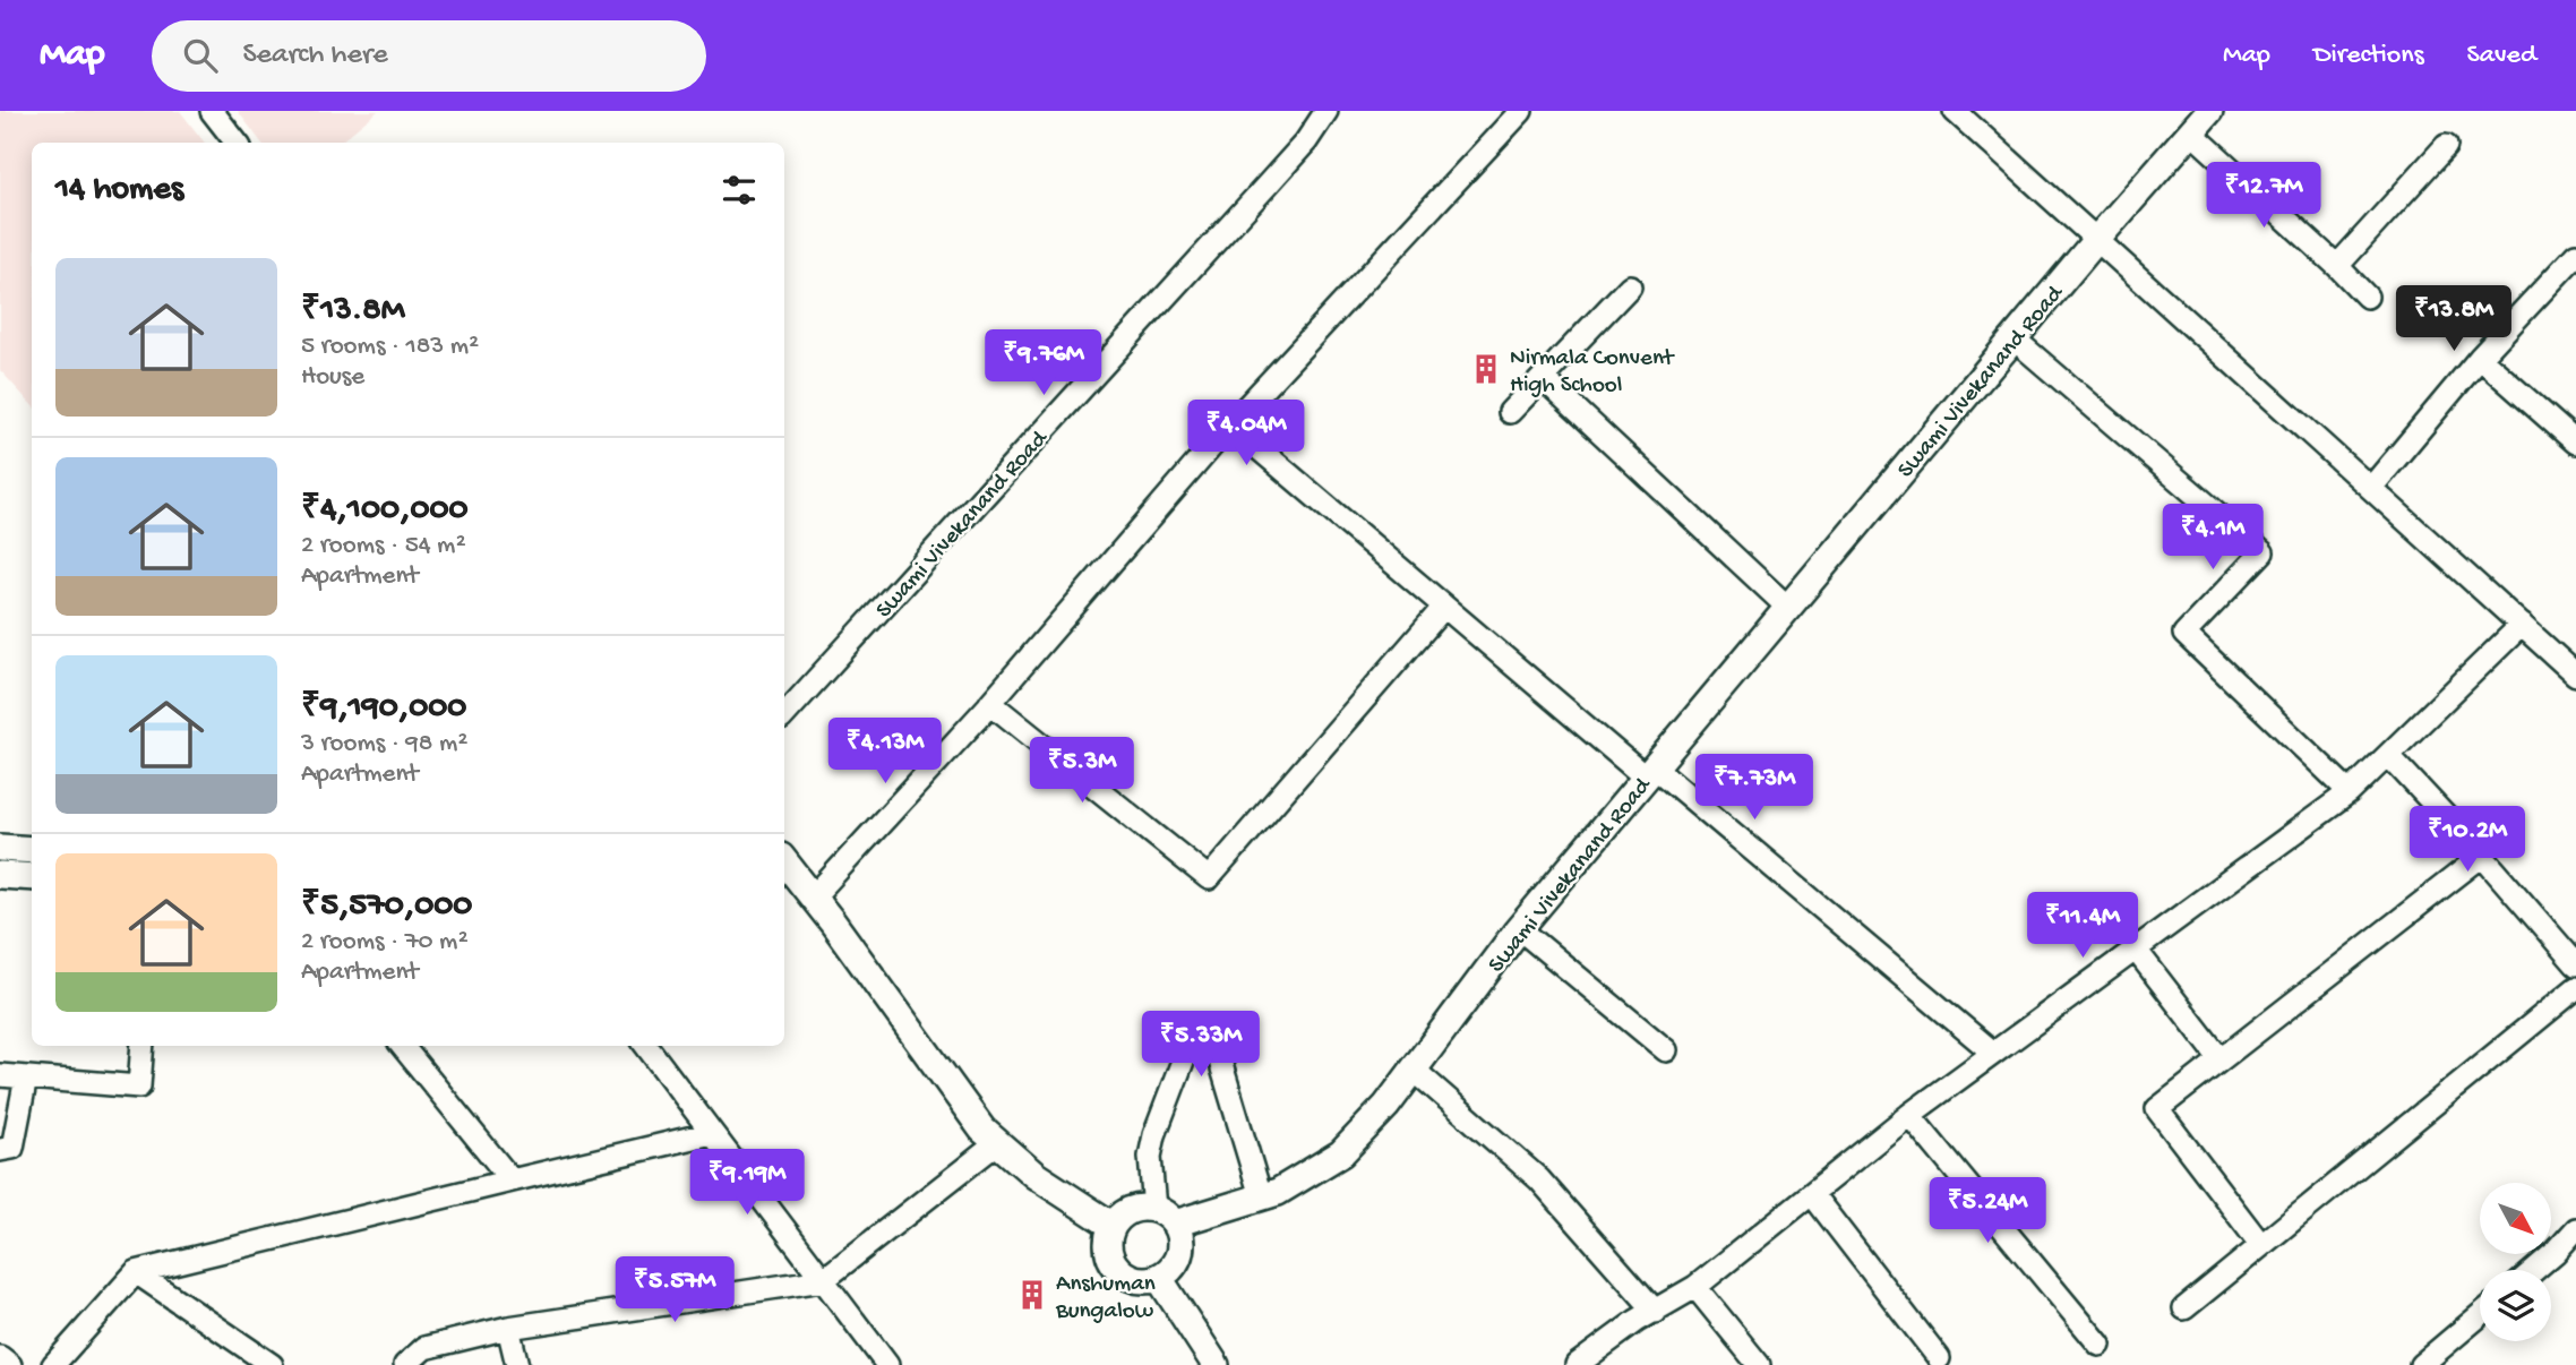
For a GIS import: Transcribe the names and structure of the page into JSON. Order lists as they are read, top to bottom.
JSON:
{
  "streets": {
    "main road": ["Swami Vivekanand Road"]
  },
  "places": {
    "building": ["Nirmala Convent High School", "Anshuman Bungalow"]
  },
  "north": "bottom right",
  "page": {
    "header": "Map",
    "search": "Search here",
    "nav": ["Map", "Directions", "Saved"],
    "heading": "14 homes",
    "price": [
      "₹12.7M",
      "₹13.8M",
      "₹9.76M",
      "₹4.04M",
      "₹4.1M",
      "₹4.13M",
      "₹5.3M",
      "₹7.73M",
      "₹10.2M",
      "₹11.4M",
      "₹5.33M",
      "₹9.19M",
      "₹5.24M",
      "₹5.57M"
    ],
    "list": [
      {
        "name": "₹13.8M",
        "note": "5 rooms · 183 m² · House"
      },
      {
        "name": "₹4,100,000",
        "note": "2 rooms · 54 m² · Apartment"
      },
      {
        "name": "₹9,190,000",
        "note": "3 rooms · 98 m² · Apartment"
      },
      {
        "name": "₹5,570,000",
        "note": "2 rooms · 70 m² · Apartment"
      }
    ]
  }
}
